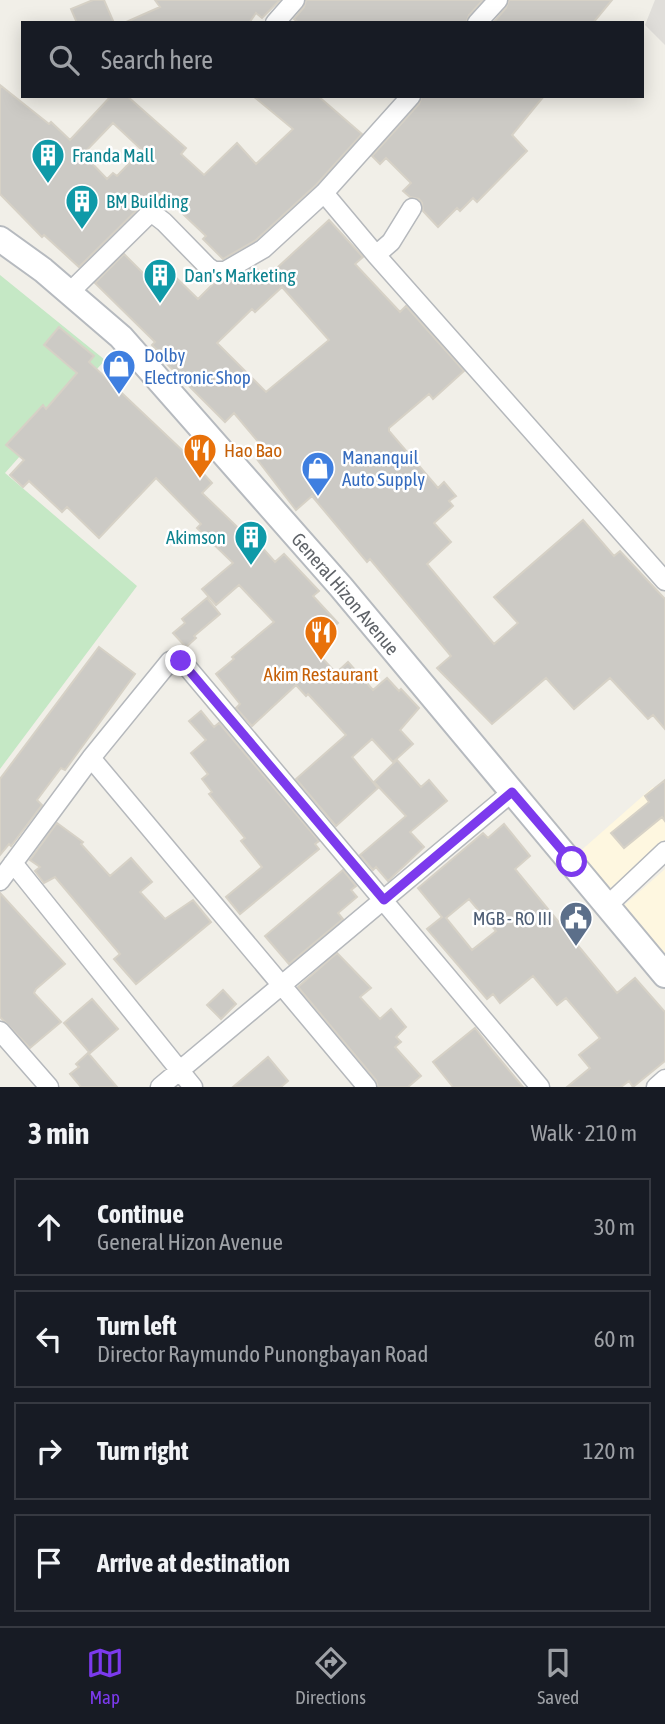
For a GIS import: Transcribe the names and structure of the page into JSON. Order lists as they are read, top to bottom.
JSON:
{
  "streets": {
    "main road": ["General Hizon Avenue"]
  },
  "places": {
    "building": [
      "Franda Mall",
      "BM Building",
      "Dan's Marketing",
      "Akimson"
    ],
    "shop": ["Dolby Electronic Shop", "Mananquil Auto Supply"],
    "restaurant": ["Hao Bao", "Akim Restaurant"],
    "public building": ["MGB - RO III"]
  },
  "page": {
    "search": "Search here",
    "heading": ["3 min", "Walk · 210 m"],
    "list": [
      ["Continue", "General Hizon Avenue", "30 m"],
      ["Turn left", "Director Raymundo Punongbayan Road", "60 m"],
      ["Turn right", "120 m"],
      "Arrive at destination"
    ],
    "nav": ["Map", "Directions", "Saved"]
  }
}
